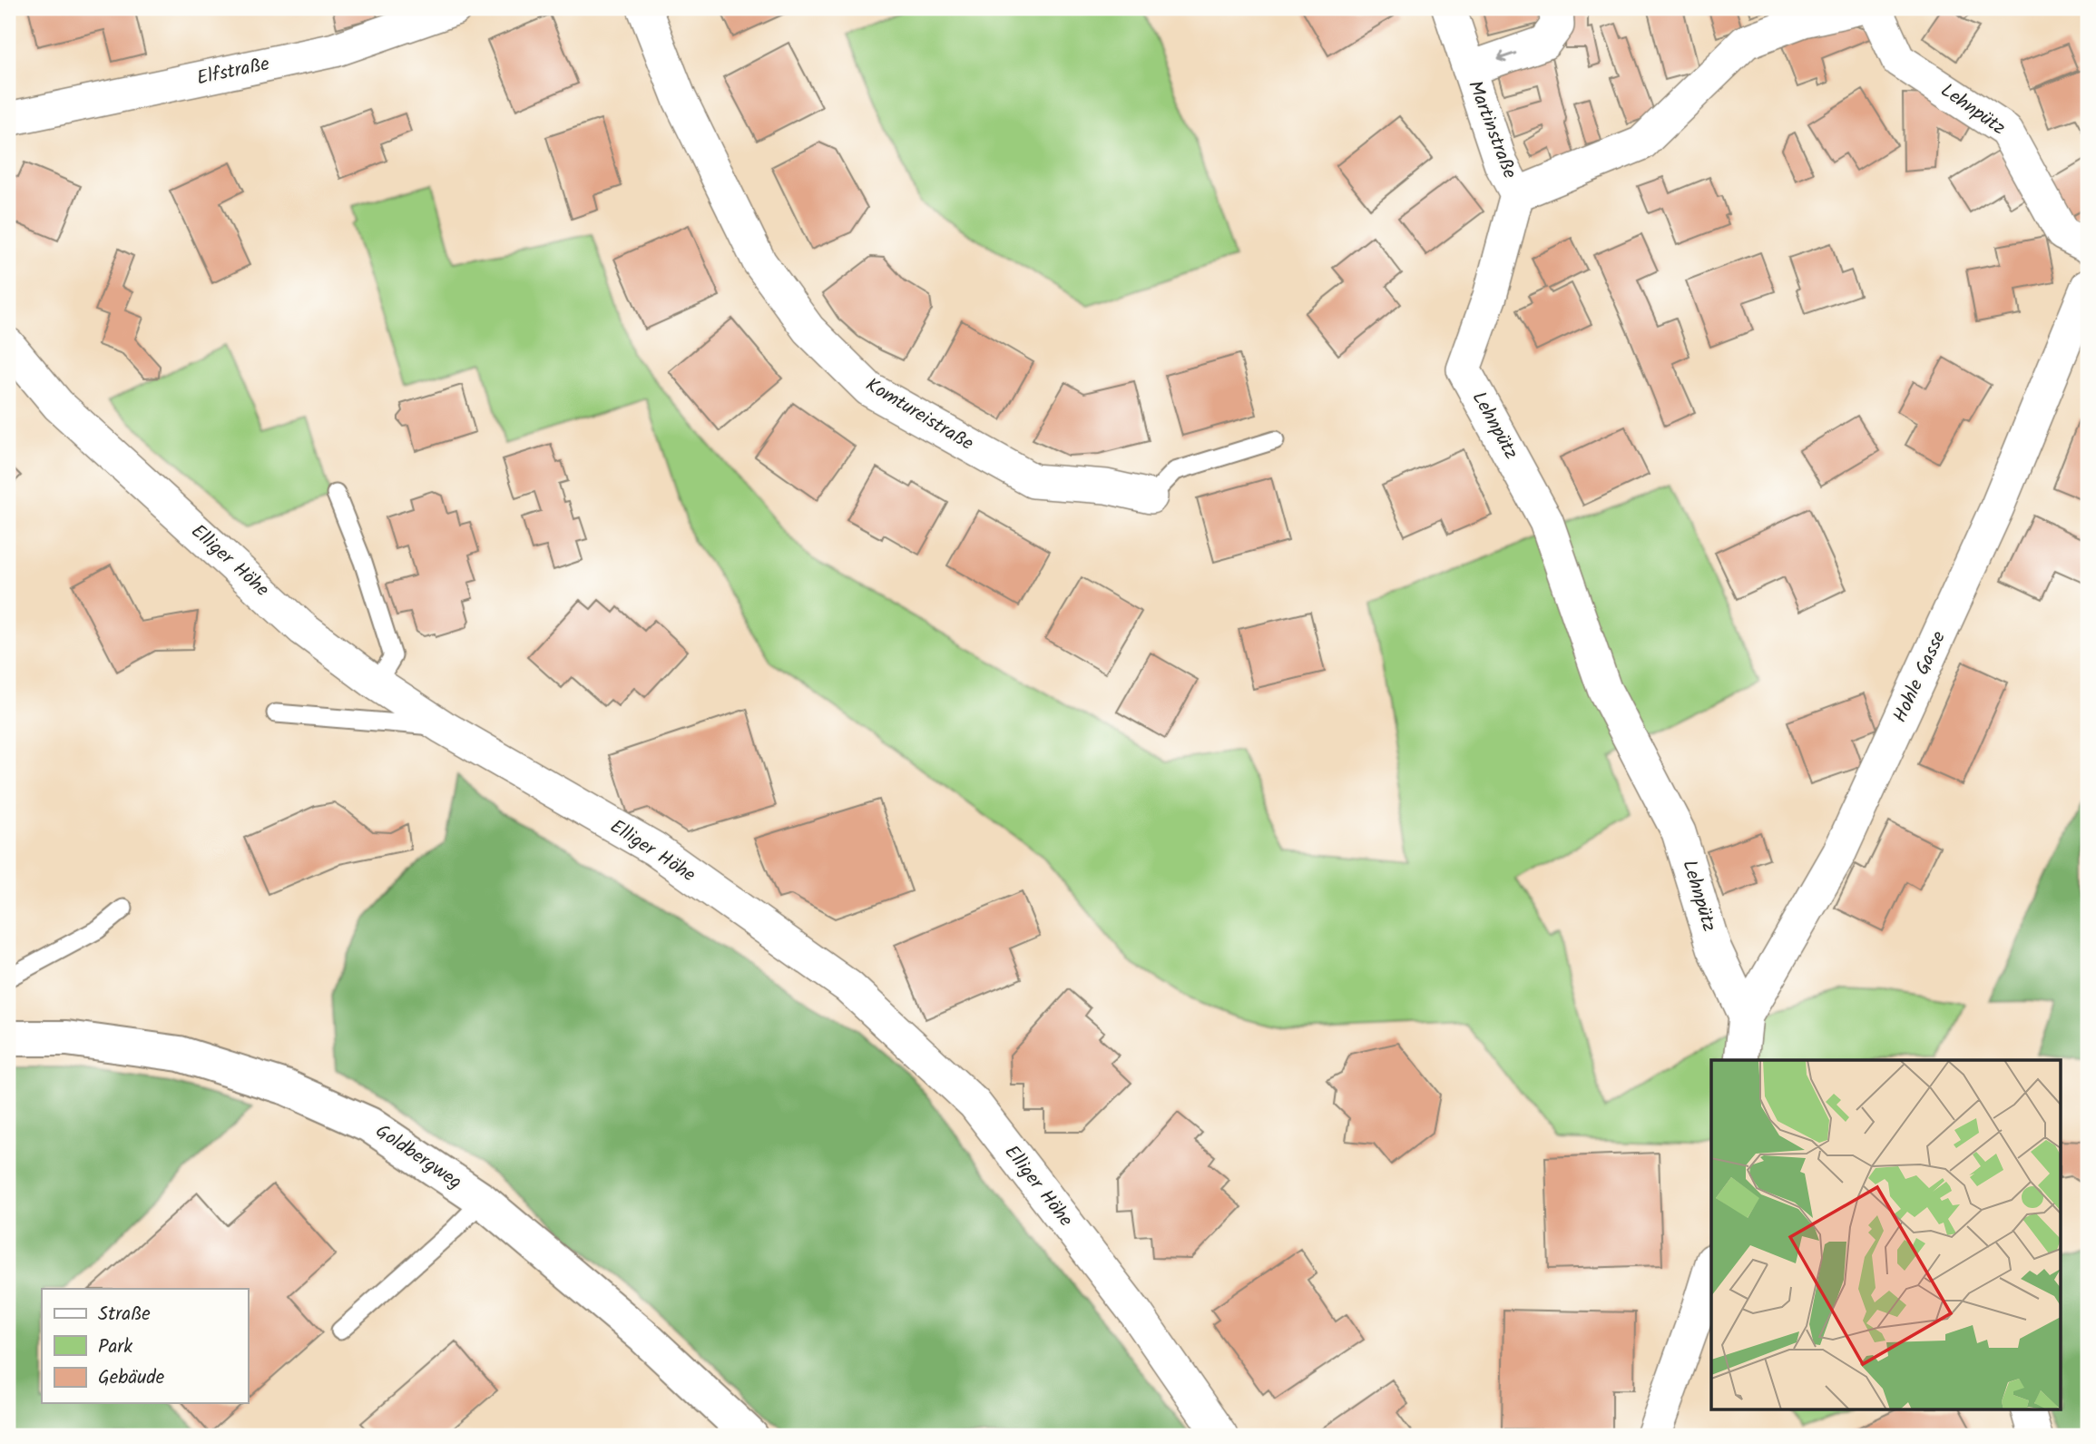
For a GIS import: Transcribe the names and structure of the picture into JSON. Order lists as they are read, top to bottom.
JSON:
{
  "streets": {
    "street": [
      "Elfstraße",
      "Lehnpütz",
      "Martinstraße",
      "Komtureistraße",
      "Elliger Höhe",
      "Hohle Gasse",
      "Goldbergweg"
    ]
  },
  "crossings": [
    ["Lehnpütz", "Martinstraße"],
    ["Lehnpütz", "Hohle Gasse"]
  ],
  "legend": ["Straße", "Park", "Gebäude"]
}
